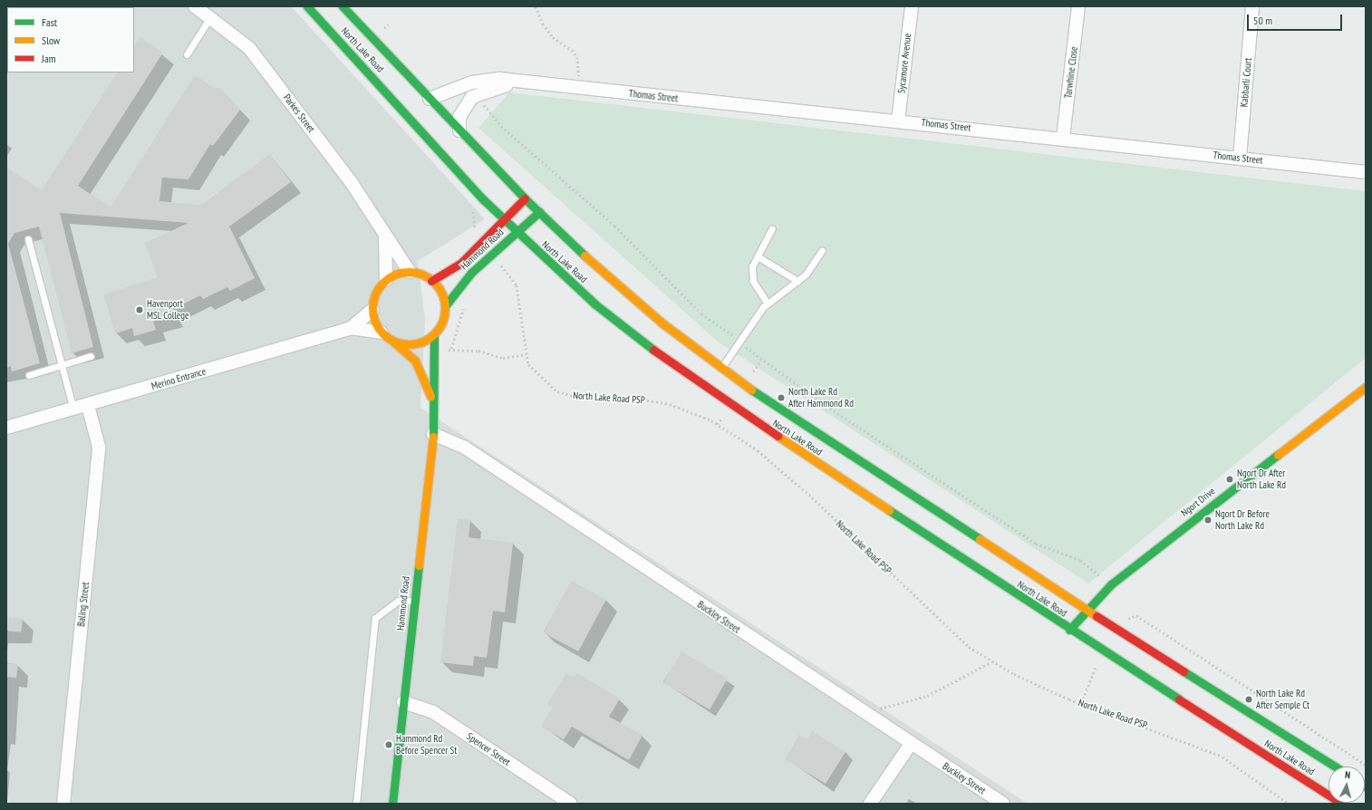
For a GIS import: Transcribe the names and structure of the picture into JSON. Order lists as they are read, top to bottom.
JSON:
{
  "streets": {
    "main road": ["North Lake Road", "Hammond Road", "Ngort Drive"],
    "street": [
      "Sycamore Avenue",
      "Tarwhine Close",
      "Kabbarli Court",
      "Thomas Street",
      "Parkes Street",
      "Merino Entrance",
      "Baling Street",
      "Buckley Street",
      "Spencer Street"
    ],
    "path": ["North Lake Road PSP"]
  },
  "crossings": [
    ["North Lake Road", "Thomas Street"],
    ["North Lake Road", "Hammond Road"],
    ["North Lake Road", "Ngort Drive"],
    ["Sycamore Avenue", "Thomas Street"],
    ["Tarwhine Close", "Thomas Street"],
    ["Kabbarli Court", "Thomas Street"],
    ["Parkes Street", "Hammond Road"],
    ["Parkes Street", "Merino Entrance"],
    ["Hammond Road", "Merino Entrance"],
    ["Hammond Road", "Buckley Street"],
    ["Hammond Road", "Spencer Street"],
    ["Merino Entrance", "Baling Street"]
  ],
  "places": [
    "Havenport MSL College",
    "North Lake Rd After Hammond Rd",
    "Ngort Dr After North Lake Rd",
    "Ngort Dr Before North Lake Rd",
    "North Lake Rd After Semple Ct",
    "Hammond Rd Before Spencer St"
  ],
  "legend": ["Fast", "Slow", "Jam"],
  "scale_bar": "50 m",
  "north": "top"
}
